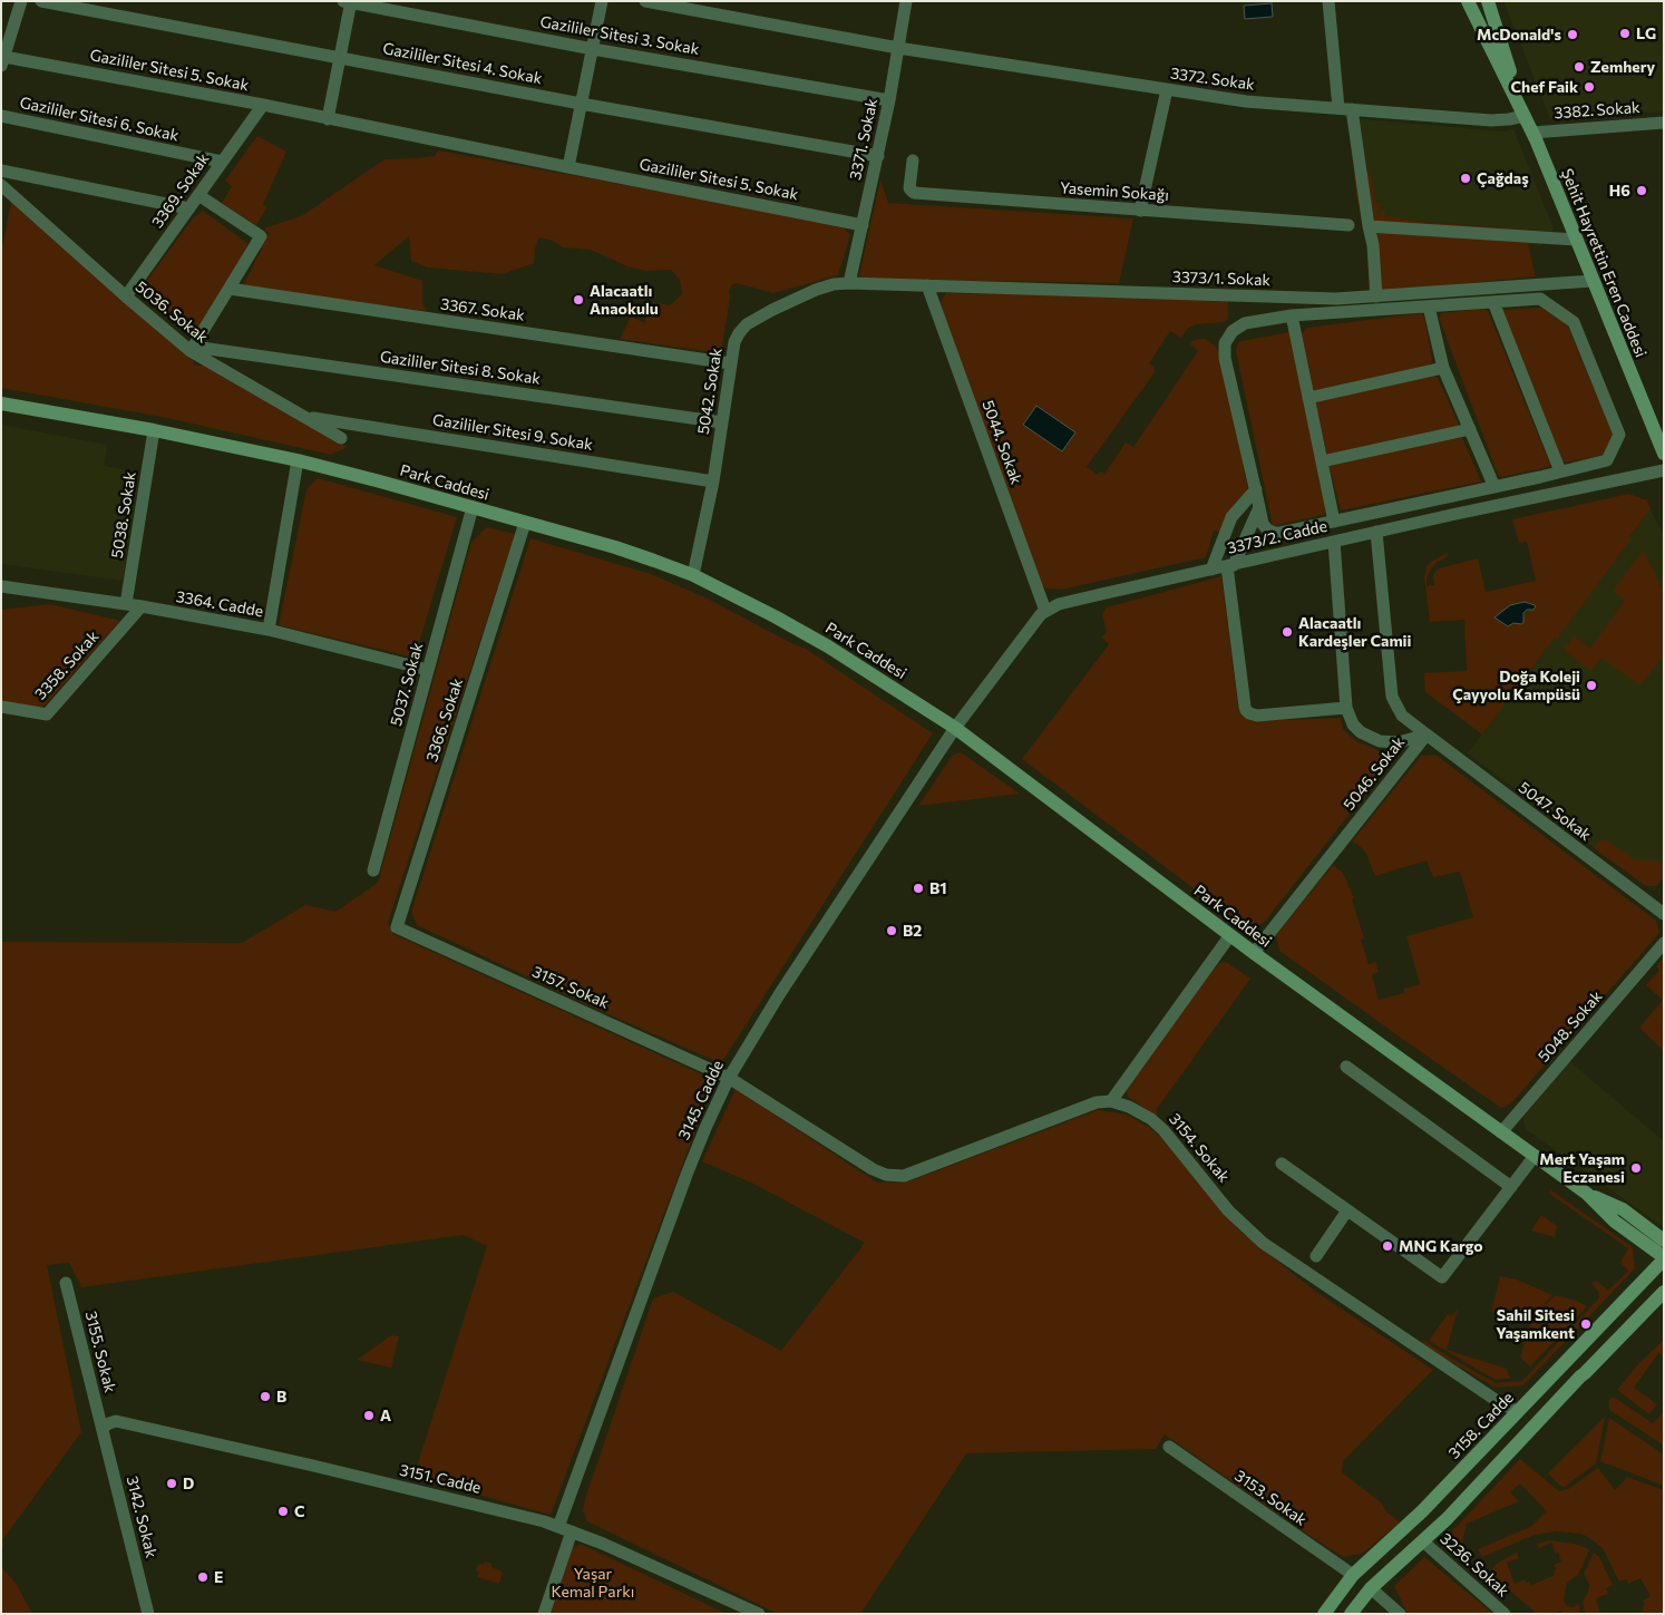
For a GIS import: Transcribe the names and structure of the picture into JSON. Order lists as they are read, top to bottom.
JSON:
{
  "streets": {
    "street": [
      "Gazililer Sitesi 3. Sokak",
      "Gazililer Sitesi 4. Sokak",
      "Gazililer Sitesi 5. Sokak",
      "3372. Sokak",
      "3382. Sokak",
      "Gazililer Sitesi 6. Sokak",
      "3371. Sokak",
      "3369. Sokak",
      "Yasemin Sokağı",
      "Şehit Hayrettin Eren Caddesi",
      "3373/1. Sokak",
      "3367. Sokak",
      "5036. Sokak",
      "Gazililer Sitesi 8. Sokak",
      "5042. Sokak",
      "Gazililer Sitesi 9. Sokak",
      "5044. Sokak",
      "Park Caddesi",
      "5038. Sokak",
      "3373/2. Cadde",
      "3364. Cadde",
      "3358. Sokak",
      "5037. Sokak",
      "3366. Sokak",
      "5046. Sokak",
      "5047. Sokak",
      "3157. Sokak",
      "5048. Sokak",
      "3145. Cadde",
      "3154. Sokak",
      "3155. Sokak",
      "3158. Cadde",
      "3151. Cadde",
      "3153. Sokak",
      "3142. Sokak",
      "3236. Sokak"
    ]
  },
  "crossings": [
    ["Gazililer Sitesi 3. Sokak", "3371. Sokak"],
    ["Gazililer Sitesi 4. Sokak", "3371. Sokak"],
    ["Gazililer Sitesi 5. Sokak", "3371. Sokak"],
    ["Gazililer Sitesi 5. Sokak", "3369. Sokak"],
    ["3372. Sokak", "3371. Sokak"],
    ["3372. Sokak", "Şehit Hayrettin Eren Caddesi"],
    ["3382. Sokak", "Şehit Hayrettin Eren Caddesi"],
    ["Gazililer Sitesi 6. Sokak", "3369. Sokak"],
    ["3371. Sokak", "3373/1. Sokak"],
    ["3371. Sokak", "5042. Sokak"],
    ["3369. Sokak", "5036. Sokak"],
    ["Şehit Hayrettin Eren Caddesi", "3373/1. Sokak"],
    ["3373/1. Sokak", "5042. Sokak"],
    ["3373/1. Sokak", "5044. Sokak"],
    ["3367. Sokak", "5042. Sokak"],
    ["5036. Sokak", "Gazililer Sitesi 8. Sokak"],
    ["5036. Sokak", "Gazililer Sitesi 9. Sokak"],
    ["Gazililer Sitesi 8. Sokak", "5042. Sokak"],
    ["5042. Sokak", "Gazililer Sitesi 9. Sokak"],
    ["5042. Sokak", "Park Caddesi"],
    ["5044. Sokak", "3373/2. Cadde"],
    ["Park Caddesi", "5038. Sokak"],
    ["Park Caddesi", "3373/2. Cadde"],
    ["Park Caddesi", "5037. Sokak"],
    ["Park Caddesi", "3366. Sokak"],
    ["Park Caddesi", "5046. Sokak"],
    ["Park Caddesi", "5048. Sokak"],
    ["Park Caddesi", "3145. Cadde"],
    ["Park Caddesi", "3158. Cadde"],
    ["5038. Sokak", "3364. Cadde"],
    ["3373/2. Cadde", "5046. Sokak"],
    ["3373/2. Cadde", "3145. Cadde"],
    ["3364. Cadde", "3358. Sokak"],
    ["3364. Cadde", "5037. Sokak"],
    ["3366. Sokak", "3157. Sokak"],
    ["5046. Sokak", "5047. Sokak"],
    ["3157. Sokak", "3145. Cadde"],
    ["3145. Cadde", "3151. Cadde"],
    ["3154. Sokak", "3158. Cadde"],
    ["3155. Sokak", "3151. Cadde"],
    ["3155. Sokak", "3142. Sokak"],
    ["3158. Cadde", "3153. Sokak"],
    ["3151. Cadde", "3142. Sokak"]
  ],
  "parks": ["Yaşar Kemal Parkı"],
  "places": [
    "LG",
    "McDonald's",
    "Zemhery",
    "Chef Faik",
    "Çağdaş",
    "H6",
    "Alacaatlı Anaokulu",
    "Alacaatlı Kardeşler Camii",
    "Doğa Koleji Çayyolu Kampüsü",
    "B1",
    "B2",
    "Mert Yaşam Eczanesi",
    "MNG Kargo",
    "Sahil Sitesi Yaşamkent",
    "B",
    "A",
    "D",
    "C",
    "E"
  ]
}
